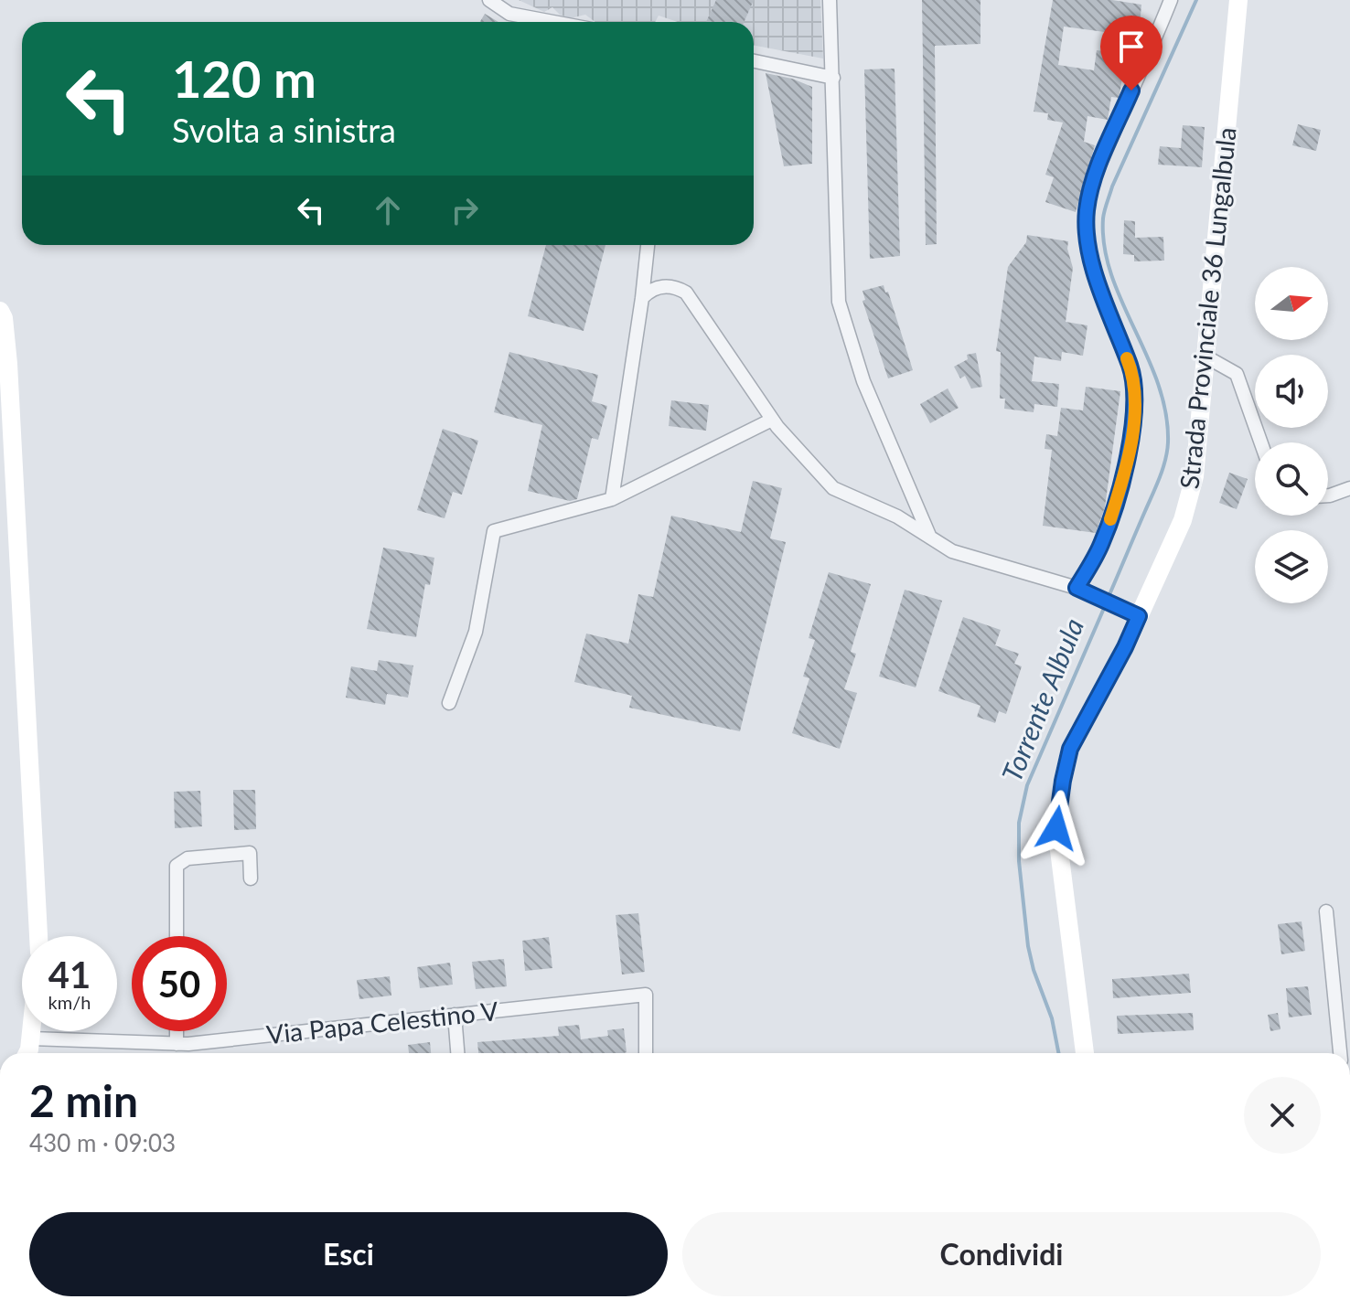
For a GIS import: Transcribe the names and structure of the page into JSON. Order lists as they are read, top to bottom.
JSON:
{
  "streets": {
    "main road": ["Strada Provinciale 36 Lungalbula"],
    "street": ["Via Papa Celestino V"]
  },
  "water": ["Torrente Albula"],
  "north": "right",
  "page": {
    "turn": ["120 m", "Svolta a sinistra"],
    "speed": "41 km/h",
    "limit": "50",
    "heading": ["2 min", "430 m · 09:03"],
    "buttons": ["Esci", "Condividi"]
  }
}
